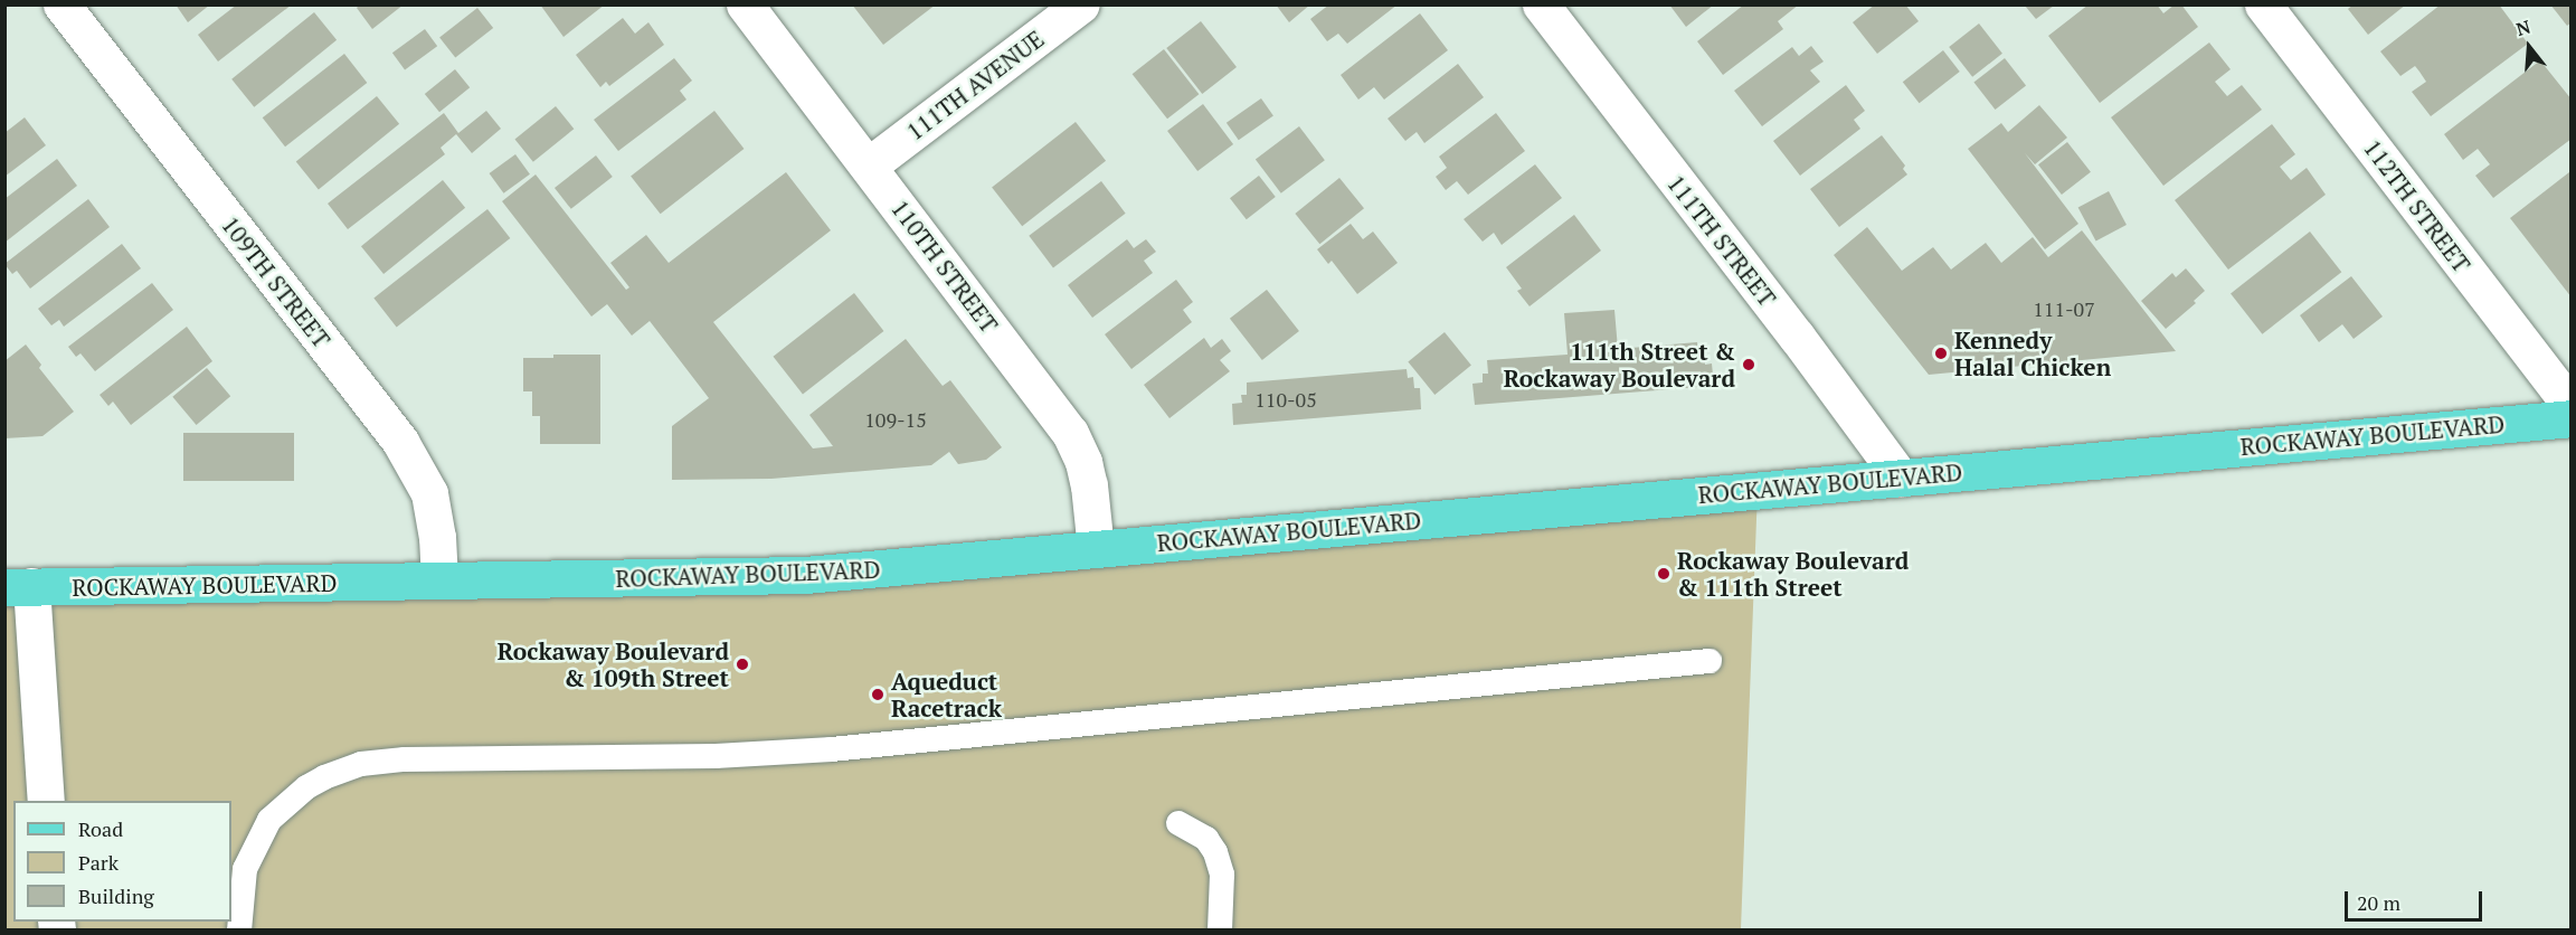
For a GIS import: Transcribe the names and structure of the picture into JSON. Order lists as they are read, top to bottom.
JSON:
{
  "streets": {
    "main road": ["ROCKAWAY BOULEVARD"],
    "street": [
      "111TH AVENUE",
      "112TH STREET",
      "111TH STREET",
      "110TH STREET",
      "109TH STREET"
    ]
  },
  "crossings": [
    ["111TH AVENUE", "110TH STREET"],
    ["111TH STREET", "ROCKAWAY BOULEVARD"],
    ["110TH STREET", "ROCKAWAY BOULEVARD"],
    ["109TH STREET", "ROCKAWAY BOULEVARD"]
  ],
  "places": [
    "Kennedy Halal Chicken",
    "111th Street & Rockaway Boulevard",
    "Rockaway Boulevard & 111th Street",
    "Rockaway Boulevard & 109th Street",
    "Aqueduct Racetrack"
  ],
  "house_numbers": ["111-07", "110-05", "109-15"],
  "legend": ["Road", "Park", "Building"],
  "scale_bar": "20 m",
  "north": "top"
}
